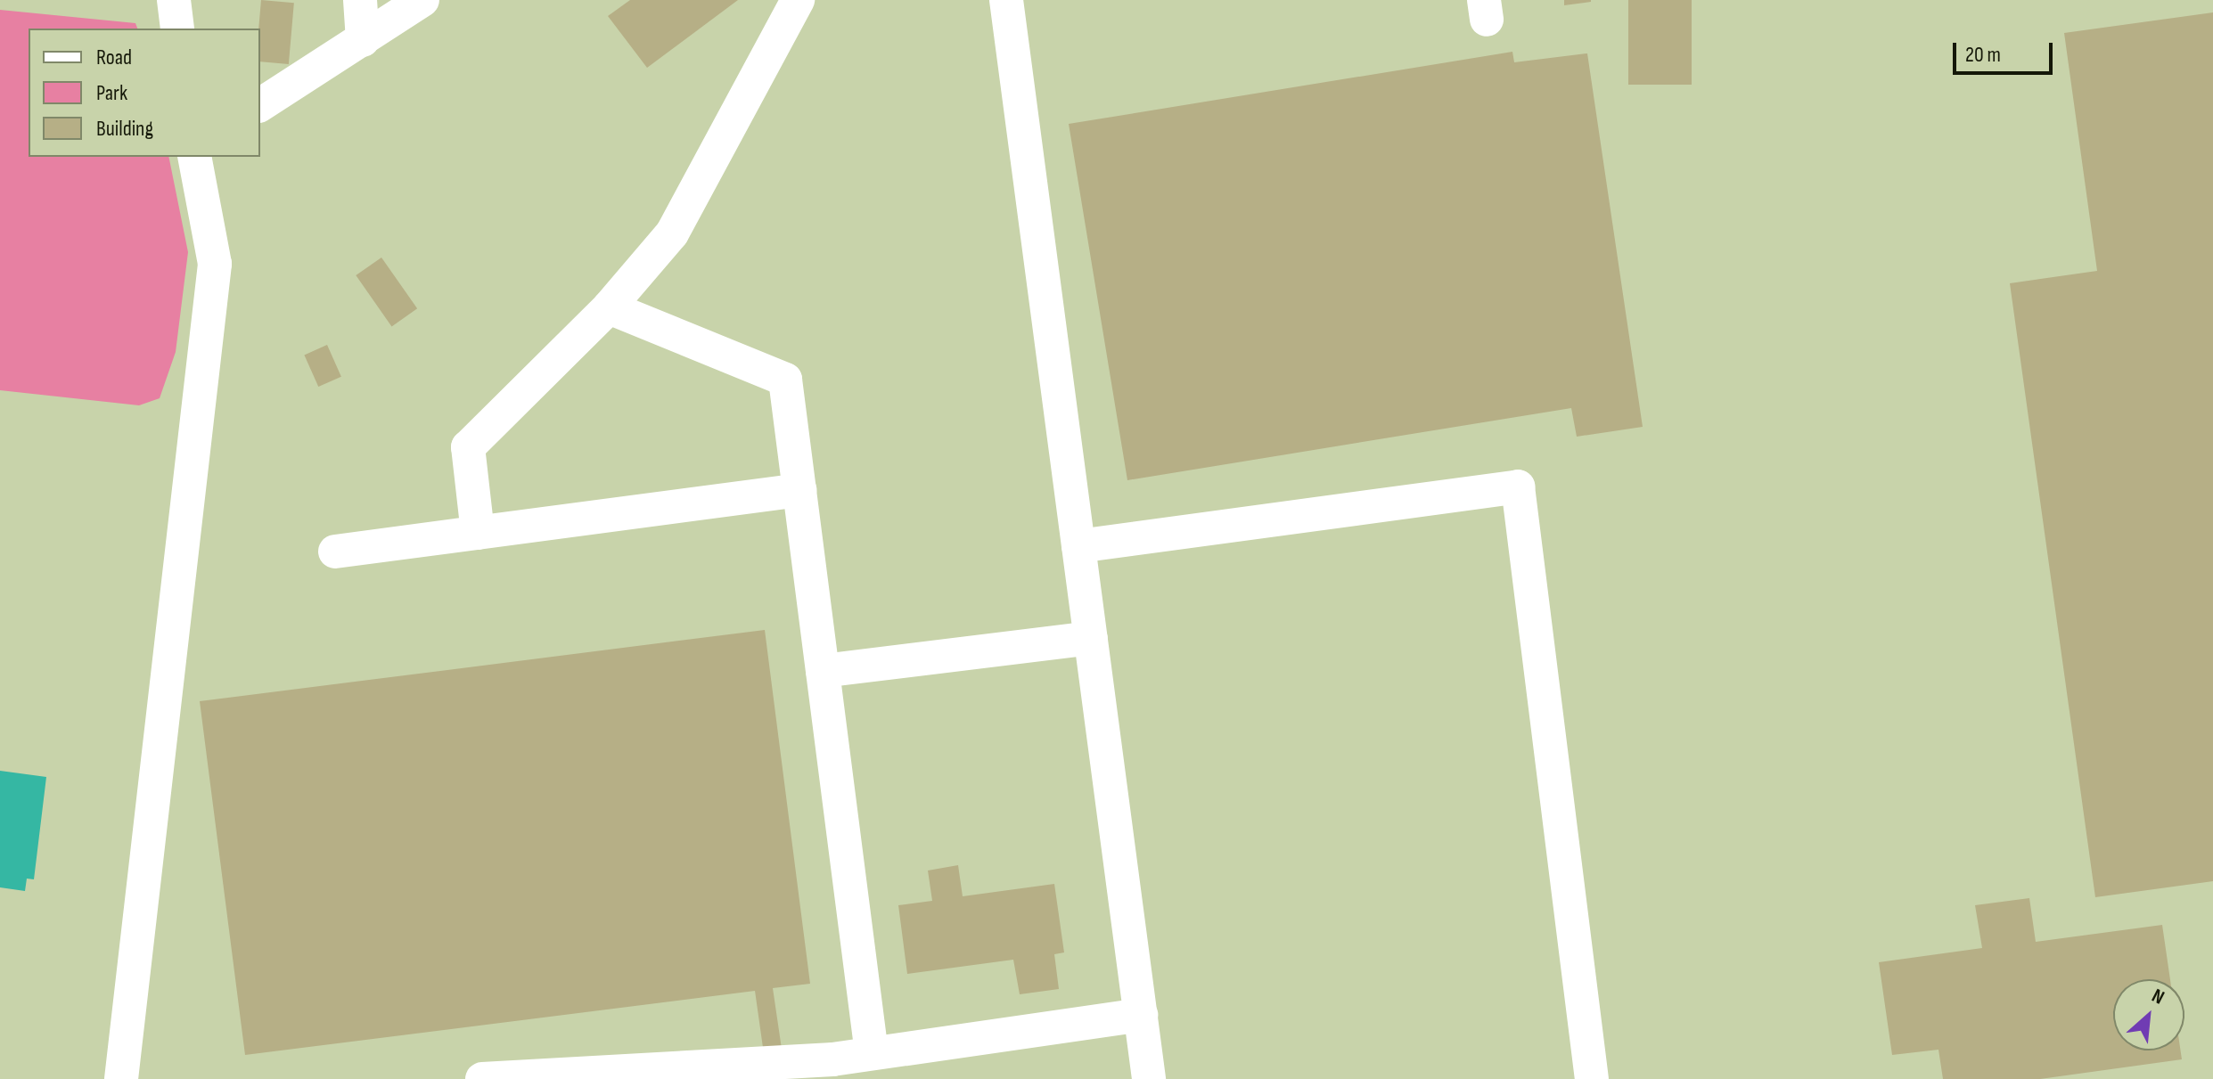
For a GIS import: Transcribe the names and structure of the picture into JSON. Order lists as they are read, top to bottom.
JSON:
{
  "legend": ["Road", "Park", "Building"],
  "scale_bar": "20 m",
  "north": "top right"
}
